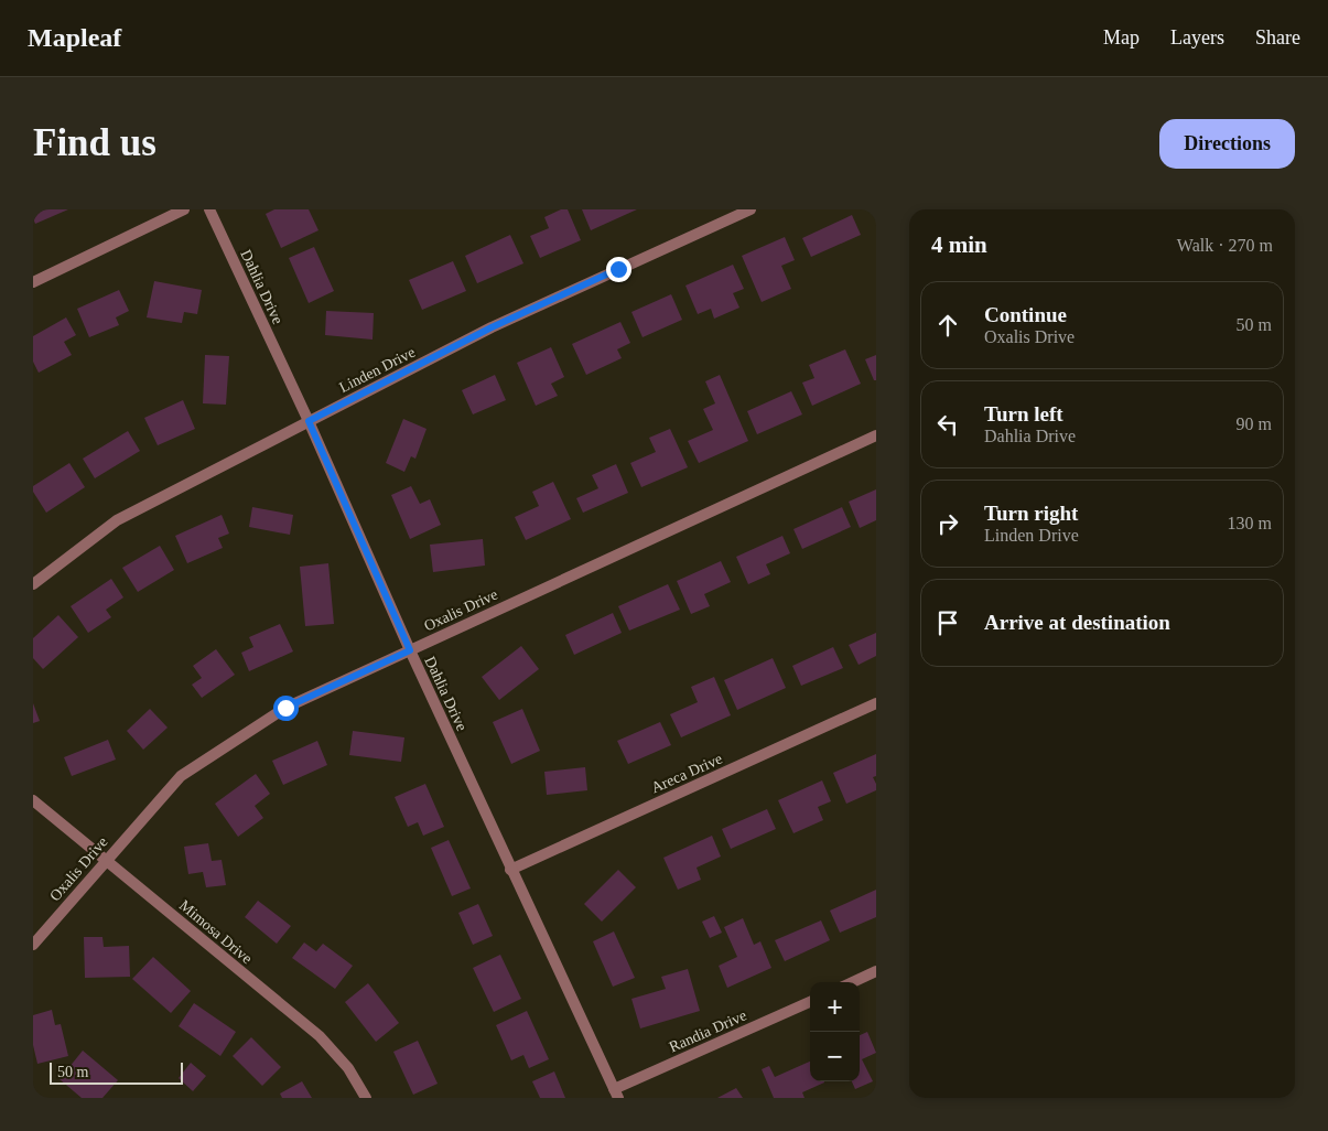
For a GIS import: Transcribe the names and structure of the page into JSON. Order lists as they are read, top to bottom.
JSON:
{
  "streets": {
    "street": [
      "Dahlia Drive",
      "Linden Drive",
      "Oxalis Drive",
      "Areca Drive",
      "Mimosa Drive",
      "Randia Drive"
    ]
  },
  "crossings": [
    ["Dahlia Drive", "Linden Drive"],
    ["Dahlia Drive", "Oxalis Drive"],
    ["Dahlia Drive", "Areca Drive"],
    ["Dahlia Drive", "Randia Drive"],
    ["Oxalis Drive", "Mimosa Drive"]
  ],
  "scale_bar": "50 m",
  "page": {
    "header": "Mapleaf",
    "nav": ["Map", "Layers", "Share"],
    "buttons": "Directions",
    "title": "Find us",
    "heading": ["4 min", "Walk · 270 m"],
    "list": [
      ["Continue", "Oxalis Drive", "50 m"],
      ["Turn left", "Dahlia Drive", "90 m"],
      ["Turn right", "Linden Drive", "130 m"],
      "Arrive at destination"
    ],
    "map_buttons": ["+", "−"],
    "scale": "50 m"
  }
}
